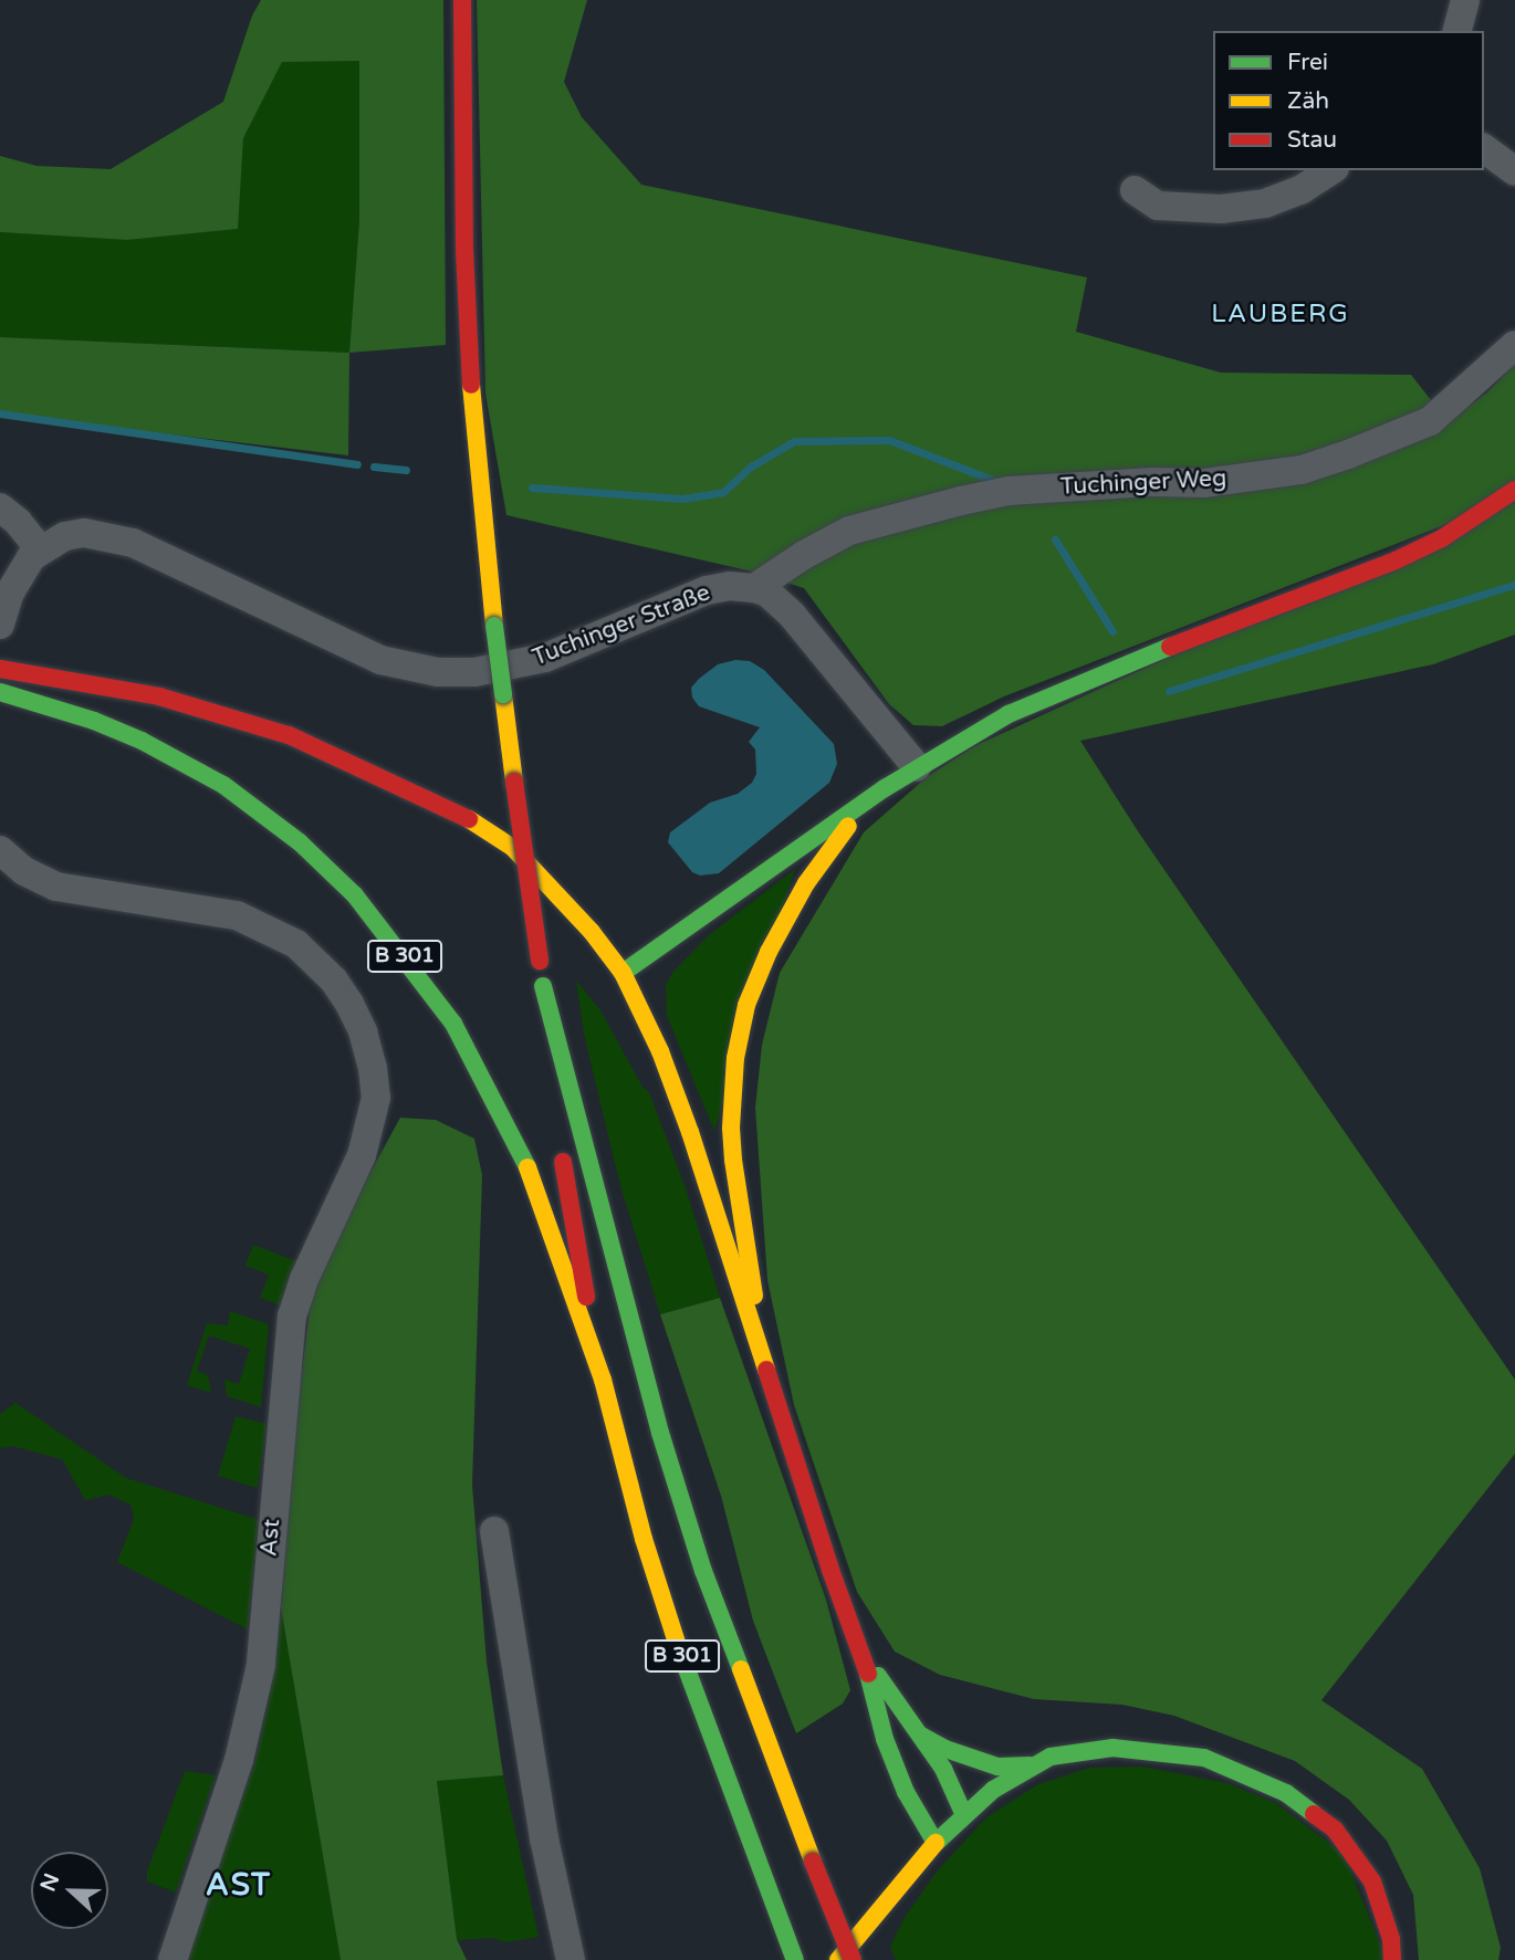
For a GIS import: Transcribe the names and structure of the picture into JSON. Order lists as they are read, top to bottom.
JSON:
{
  "streets": {
    "main road": ["B 301"],
    "street": ["Tuchinger Weg", "Tuchinger Straße", "Ast"]
  },
  "crossings": [
    ["Tuchinger Weg", "Tuchinger Straße"]
  ],
  "districts": ["LAUBERG", "AST"],
  "legend": ["Frei", "Zäh", "Stau"],
  "north": "left"
}
